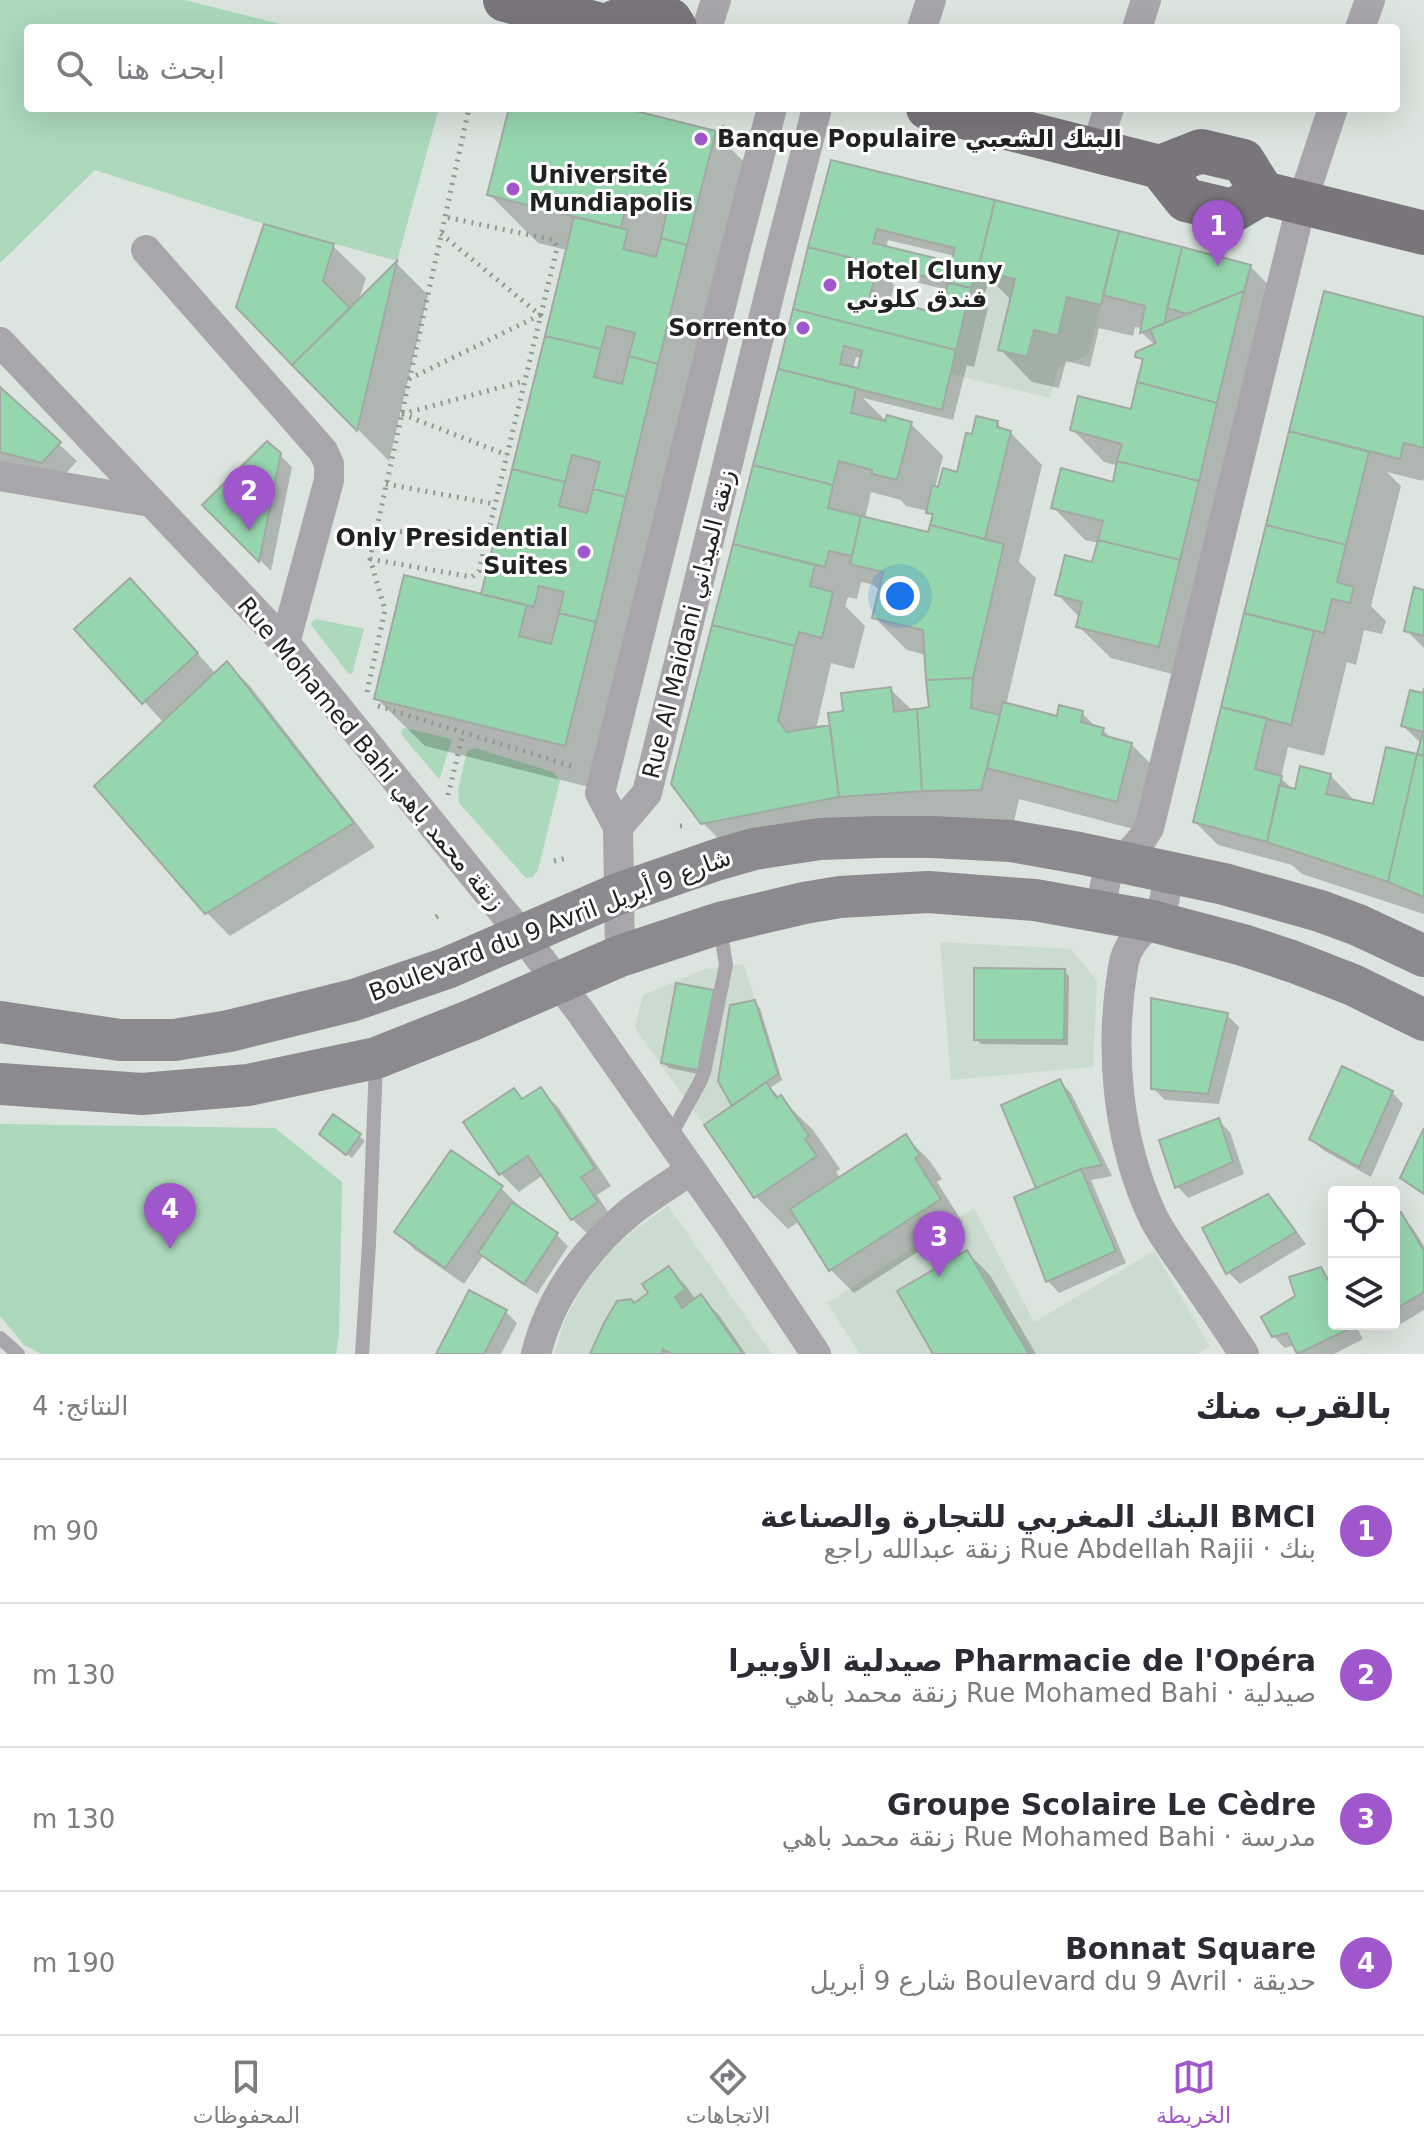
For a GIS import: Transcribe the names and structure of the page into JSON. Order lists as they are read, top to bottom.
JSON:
{
  "streets": {
    "street": ["Rue Al Maidani زنقة الميداني", "Rue Mohamed Bahi زنقة محمد باهي", "Boulevard du 9 Avril شارع 9 أبريل"]
  },
  "crossings": [
    ["Rue Mohamed Bahi زنقة محمد باهي", "Boulevard du 9 Avril شارع 9 أبريل"]
  ],
  "places": [
    "Banque Populaire البنك الشعبي",
    "Université Mundiapolis",
    "Hotel Cluny فندق كلوني",
    "Sorrento",
    "Only Presidential Suites"
  ],
  "page": {
    "search": "ابحث هنا",
    "pins": [
      "1",
      "2",
      "4",
      "3"
    ],
    "heading": ["بالقرب منك", "النتائج: 4"],
    "list": [
      {
        "mark": "1",
        "name": "BMCI البنك المغربي للتجارة والصناعة",
        "note": "بنك · Rue Abdellah Rajii زنقة عبدالله راجع",
        "value": "90 m"
      },
      {
        "mark": "2",
        "name": "Pharmacie de l'Opéra صيدلية الأوبيرا",
        "note": "صيدلية · Rue Mohamed Bahi زنقة محمد باهي",
        "value": "130 m"
      },
      {
        "mark": "3",
        "name": "Groupe Scolaire Le Cèdre",
        "note": "مدرسة · Rue Mohamed Bahi زنقة محمد باهي",
        "value": "130 m"
      },
      {
        "mark": "4",
        "name": "Bonnat Square",
        "note": "حديقة · Boulevard du 9 Avril شارع 9 أبريل",
        "value": "190 m"
      }
    ],
    "nav": ["الخريطة", "الاتجاهات", "المحفوظات"]
  }
}
